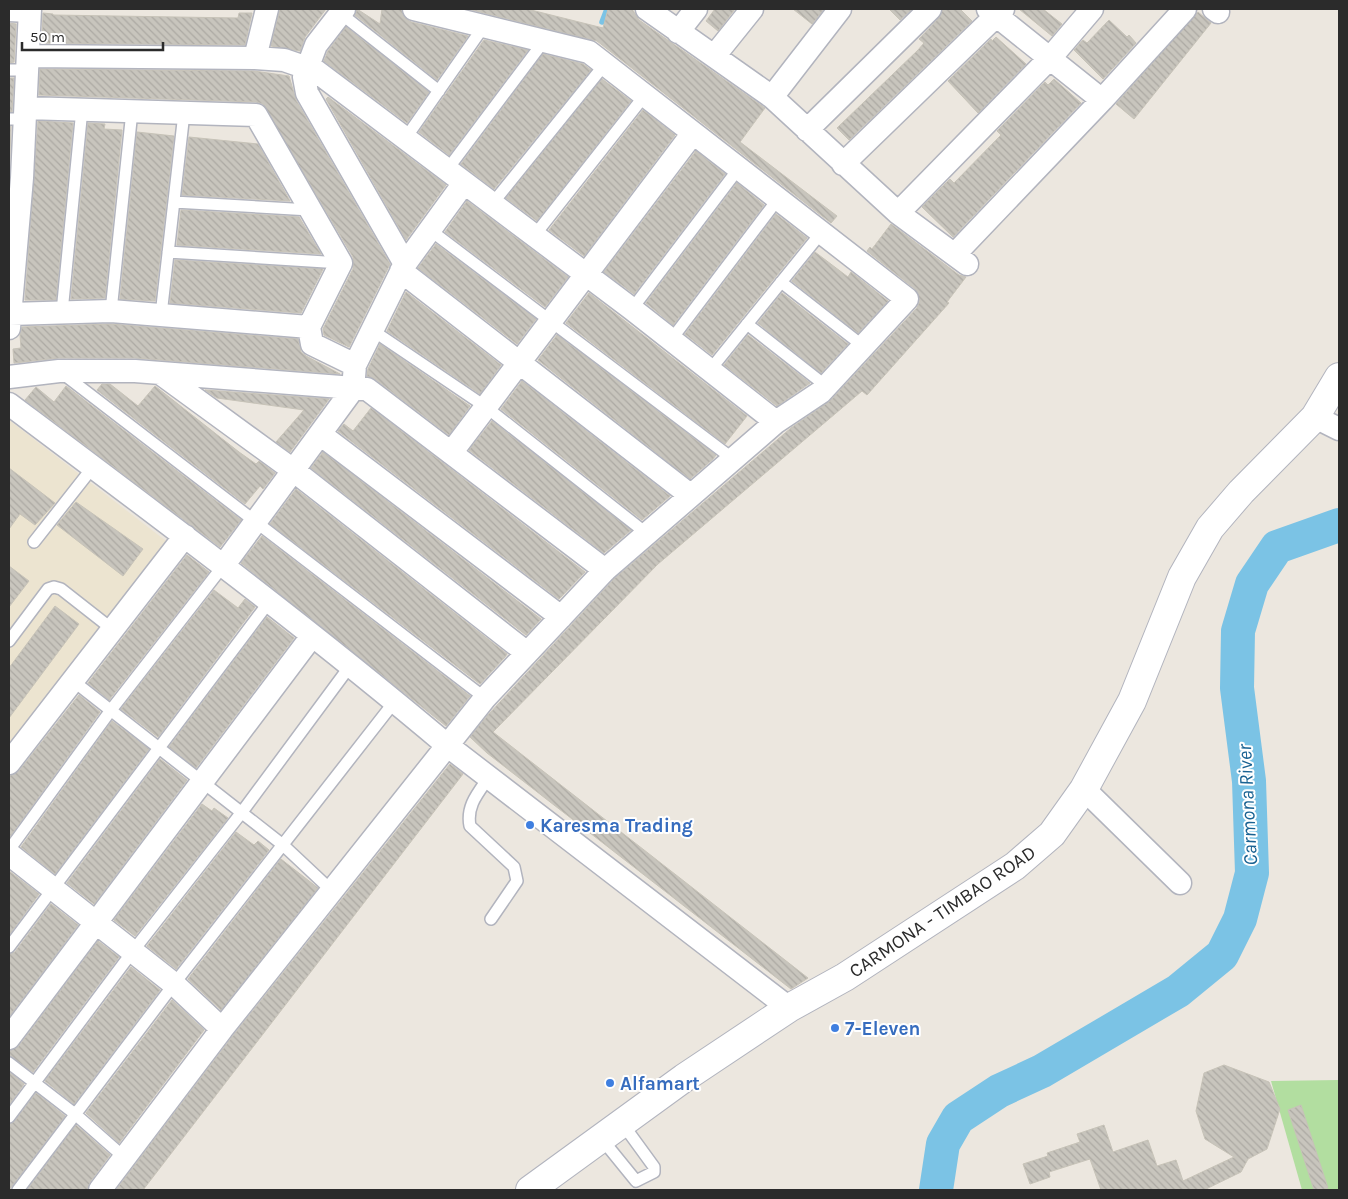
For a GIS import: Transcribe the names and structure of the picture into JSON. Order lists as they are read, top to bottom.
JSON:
{
  "streets": {
    "main road": ["CARMONA - TIMBAO ROAD"]
  },
  "water": ["Carmona River"],
  "places": ["Karesma Trading", "7-Eleven", "Alfamart"],
  "scale_bar": "50 m"
}
